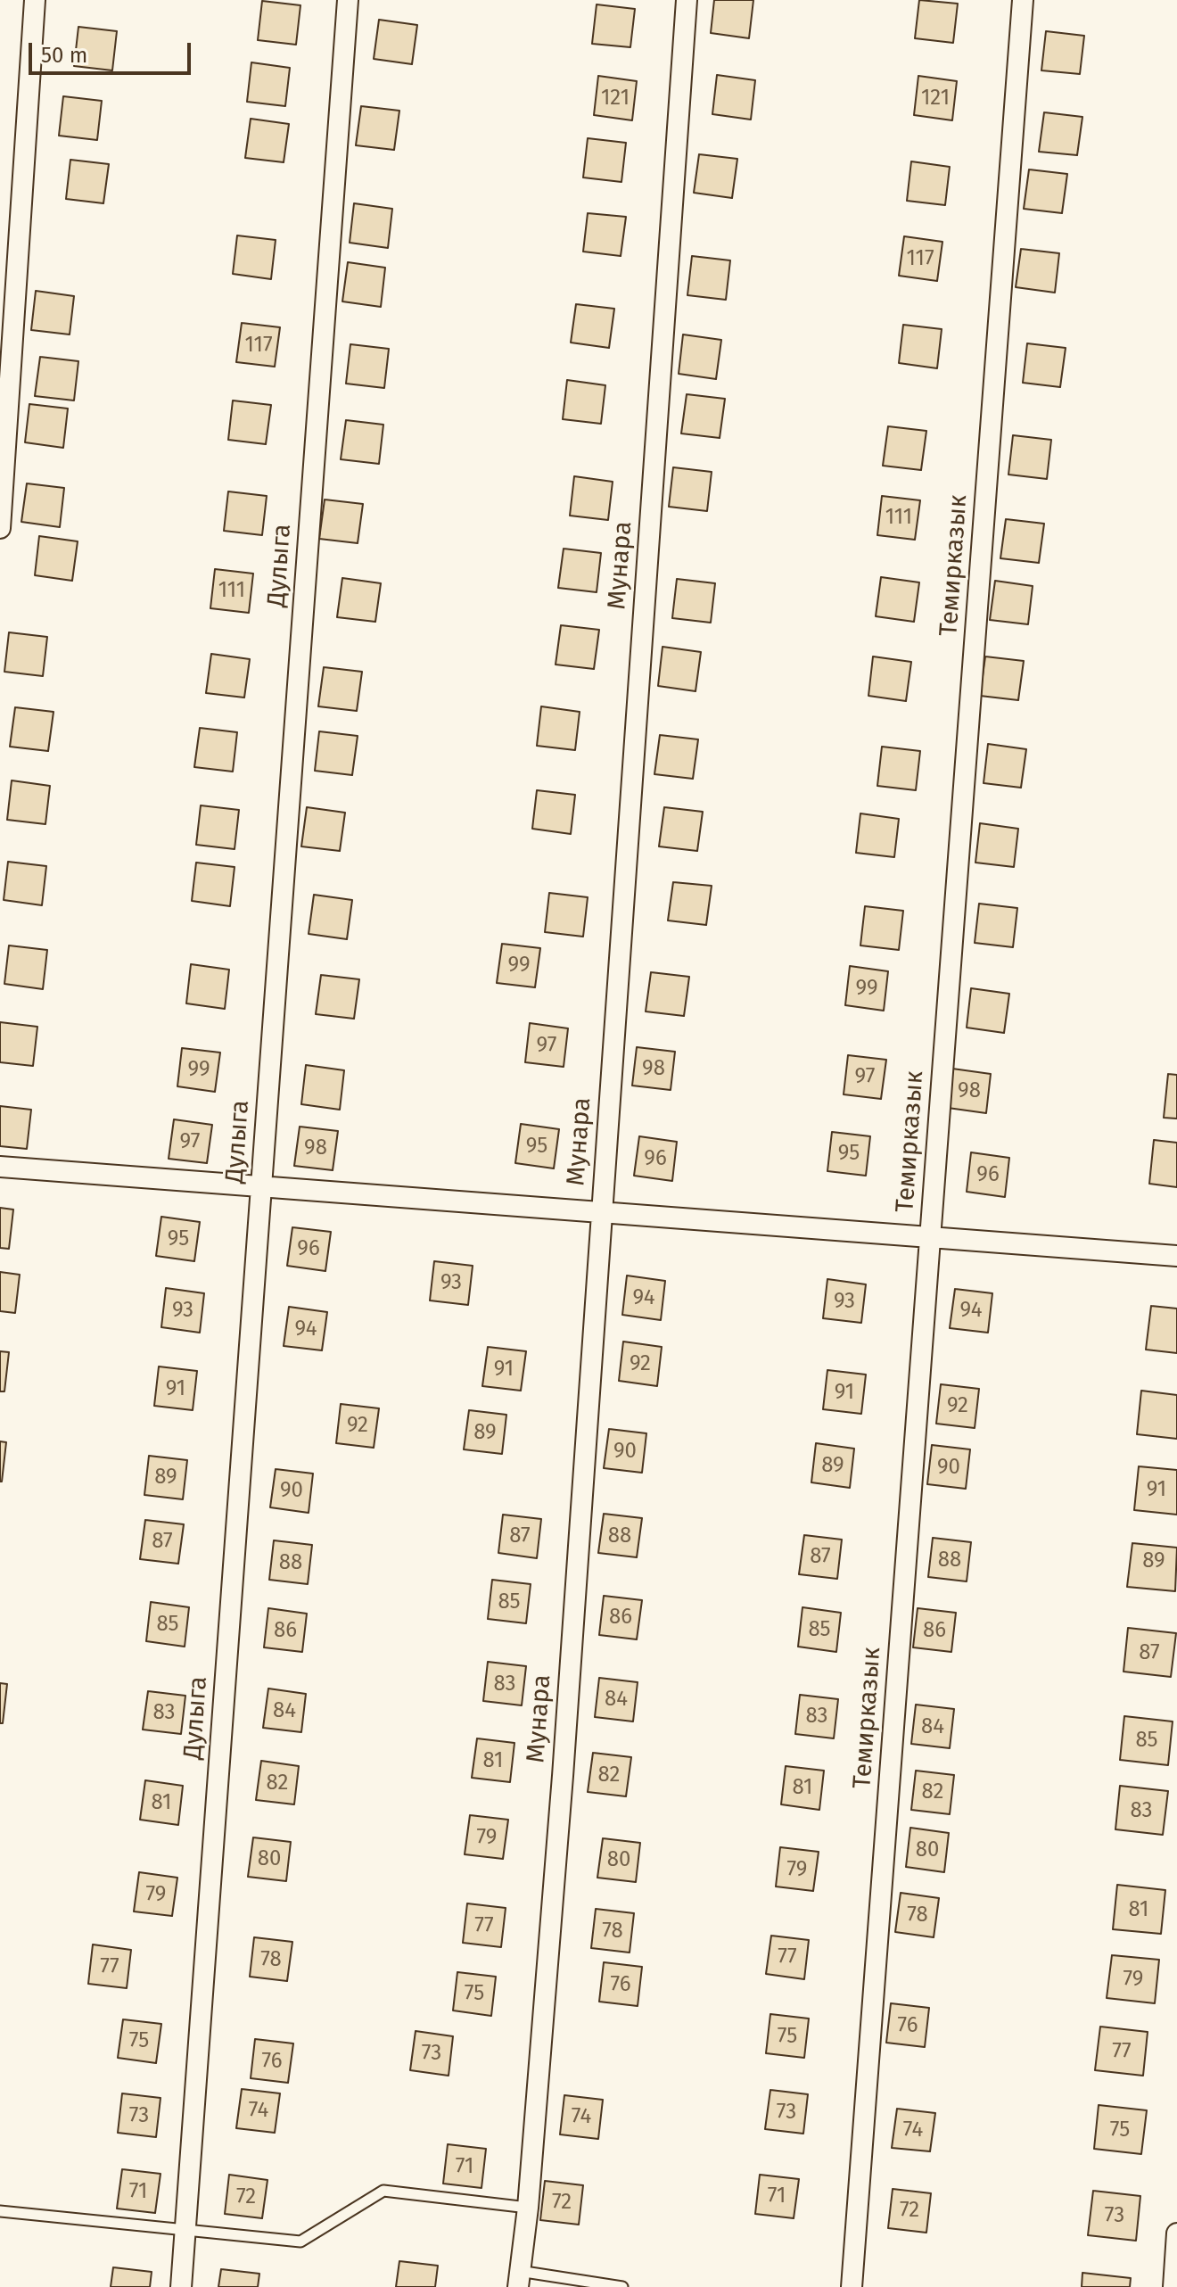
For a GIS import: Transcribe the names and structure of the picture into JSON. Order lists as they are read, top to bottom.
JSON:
{
  "streets": {
    "street": ["Дулыга", "Мунара", "Темирказык"]
  },
  "house_numbers": [
    "121",
    "121",
    "117",
    "117",
    "111",
    "111",
    "99",
    "99",
    "97",
    "98",
    "99",
    "97",
    "98",
    "97",
    "95",
    "98",
    "95",
    "96",
    "96",
    "95",
    "96",
    "93",
    "94",
    "93",
    "93",
    "94",
    "94",
    "92",
    "91",
    "91",
    "91",
    "92",
    "92",
    "89",
    "90",
    "89",
    "90",
    "89",
    "91",
    "90",
    "87",
    "88",
    "87",
    "87",
    "88",
    "89",
    "88",
    "85",
    "86",
    "85",
    "85",
    "86",
    "86",
    "87",
    "83",
    "84",
    "84",
    "83",
    "83",
    "84",
    "85",
    "81",
    "82",
    "82",
    "81",
    "82",
    "81",
    "83",
    "79",
    "80",
    "80",
    "80",
    "79",
    "79",
    "81",
    "78",
    "77",
    "78",
    "77",
    "78",
    "77",
    "79",
    "76",
    "75",
    "76",
    "75",
    "75",
    "77",
    "73",
    "76",
    "74",
    "73",
    "73",
    "74",
    "74",
    "75",
    "71",
    "71",
    "71",
    "72",
    "72",
    "72",
    "73"
  ],
  "scale_bar": "50 m"
}
